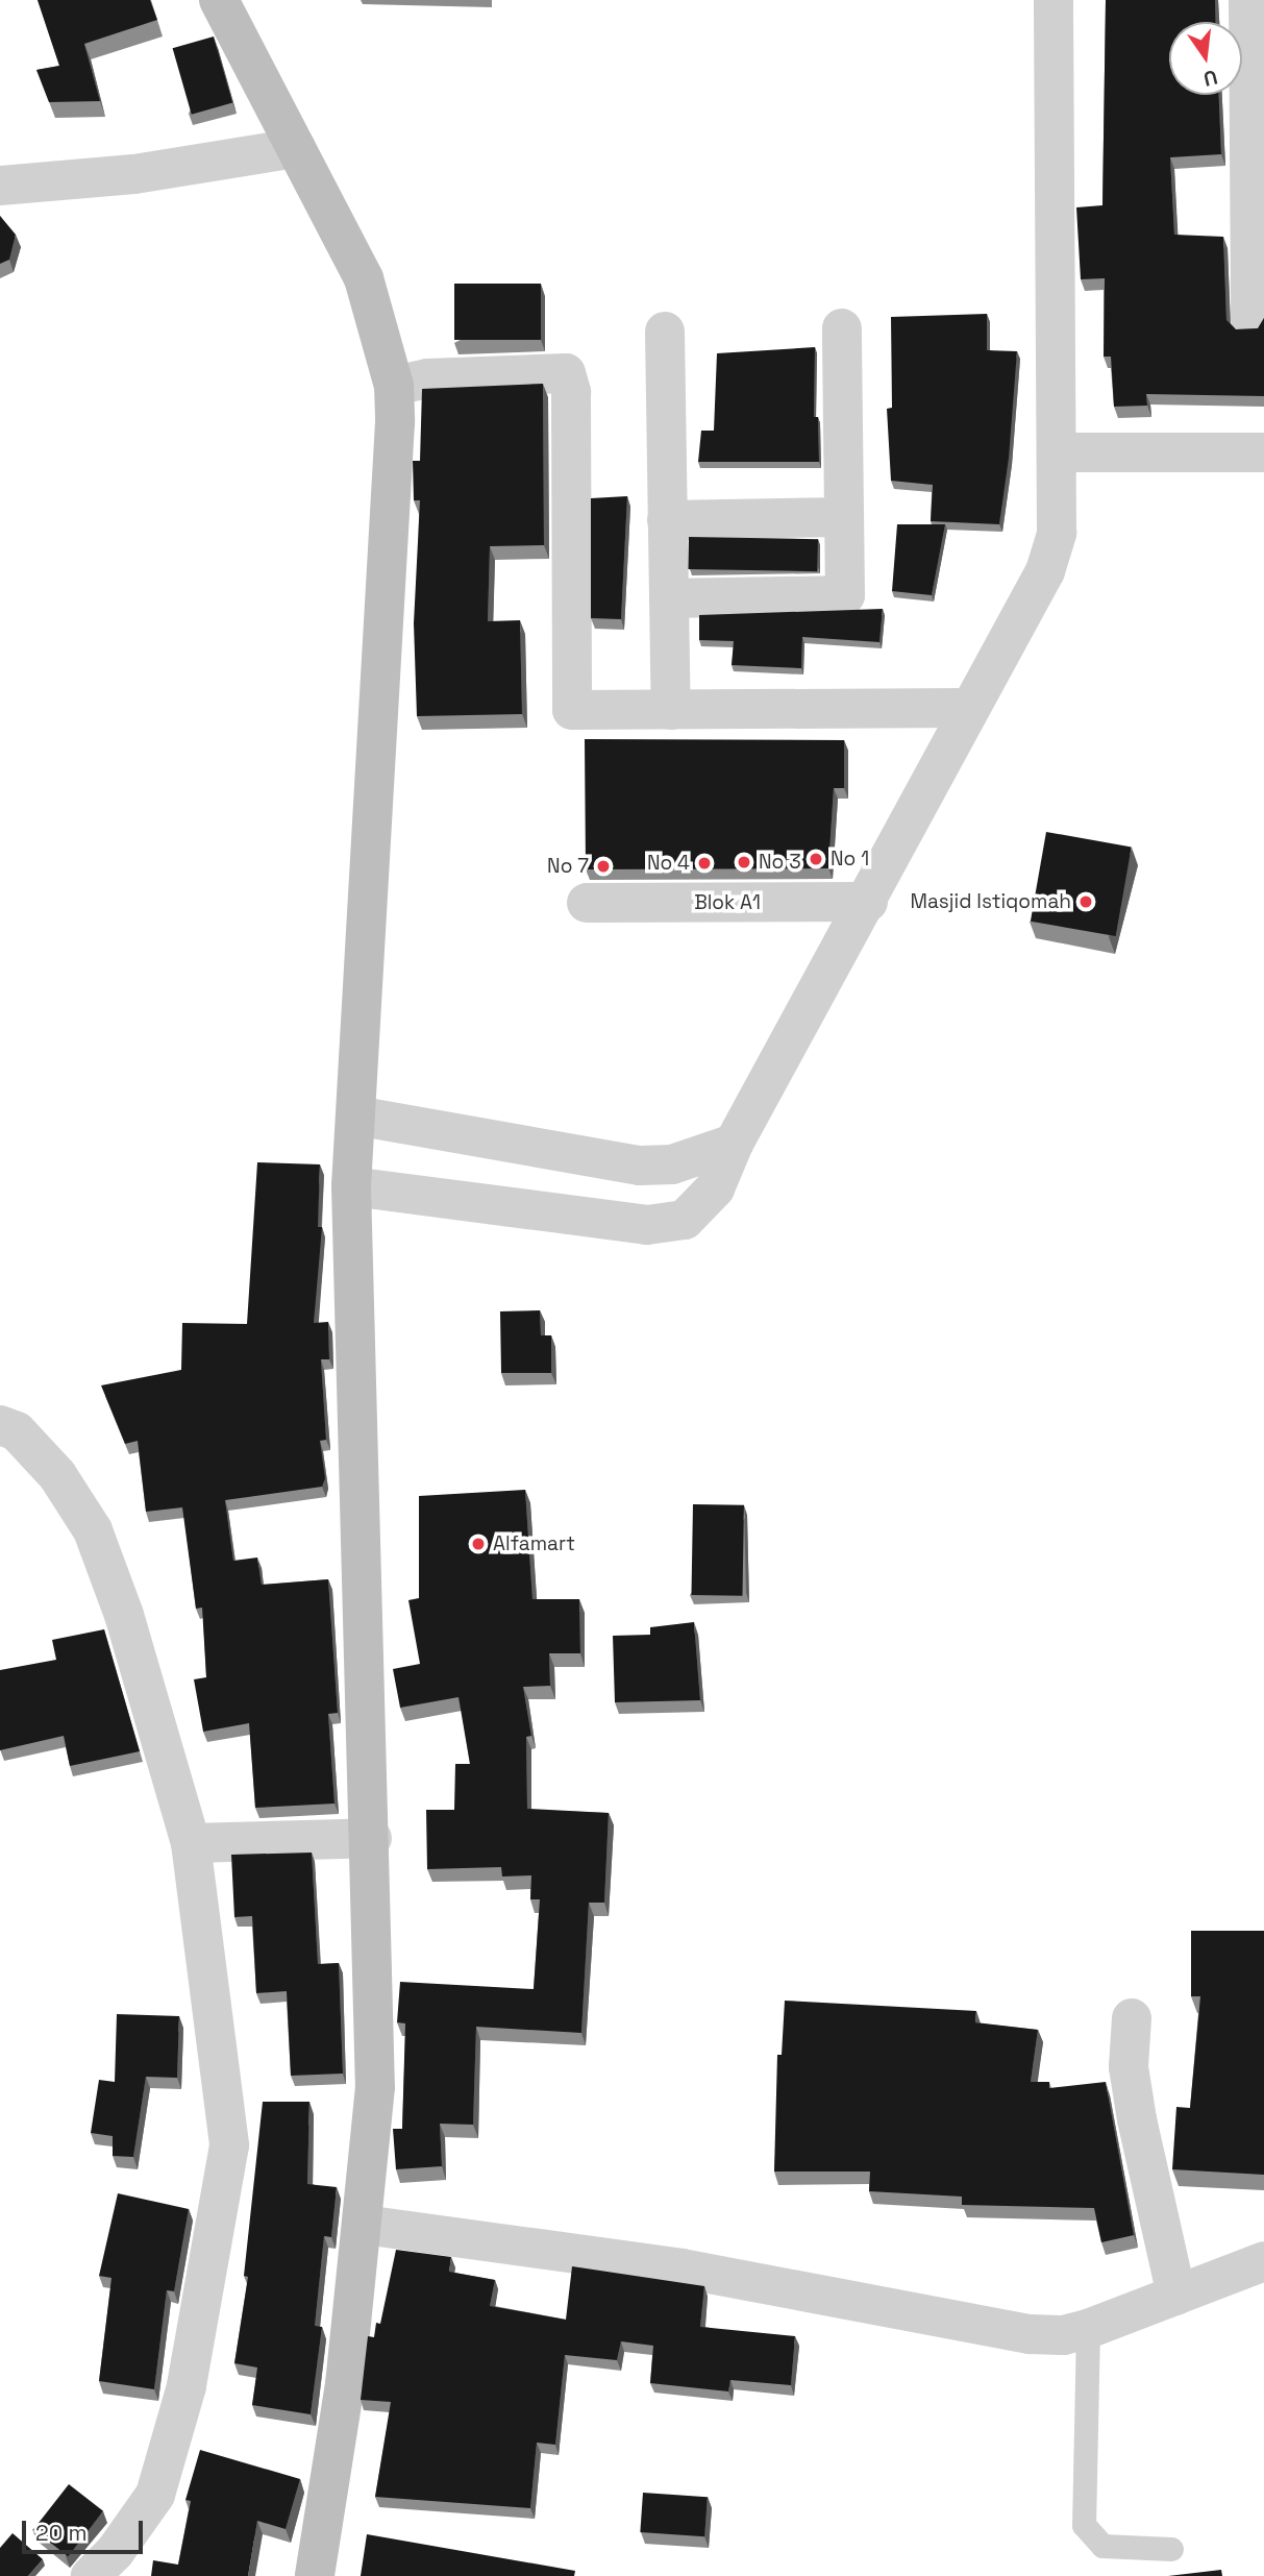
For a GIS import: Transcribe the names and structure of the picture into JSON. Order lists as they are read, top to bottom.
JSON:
{
  "streets": {
    "street": ["Blok A1"]
  },
  "places": [
    "No 1",
    "No 3",
    "No 4",
    "No 7",
    "Masjid Istiqomah",
    "Alfamart"
  ],
  "scale_bar": "20 m",
  "north": "bottom"
}
